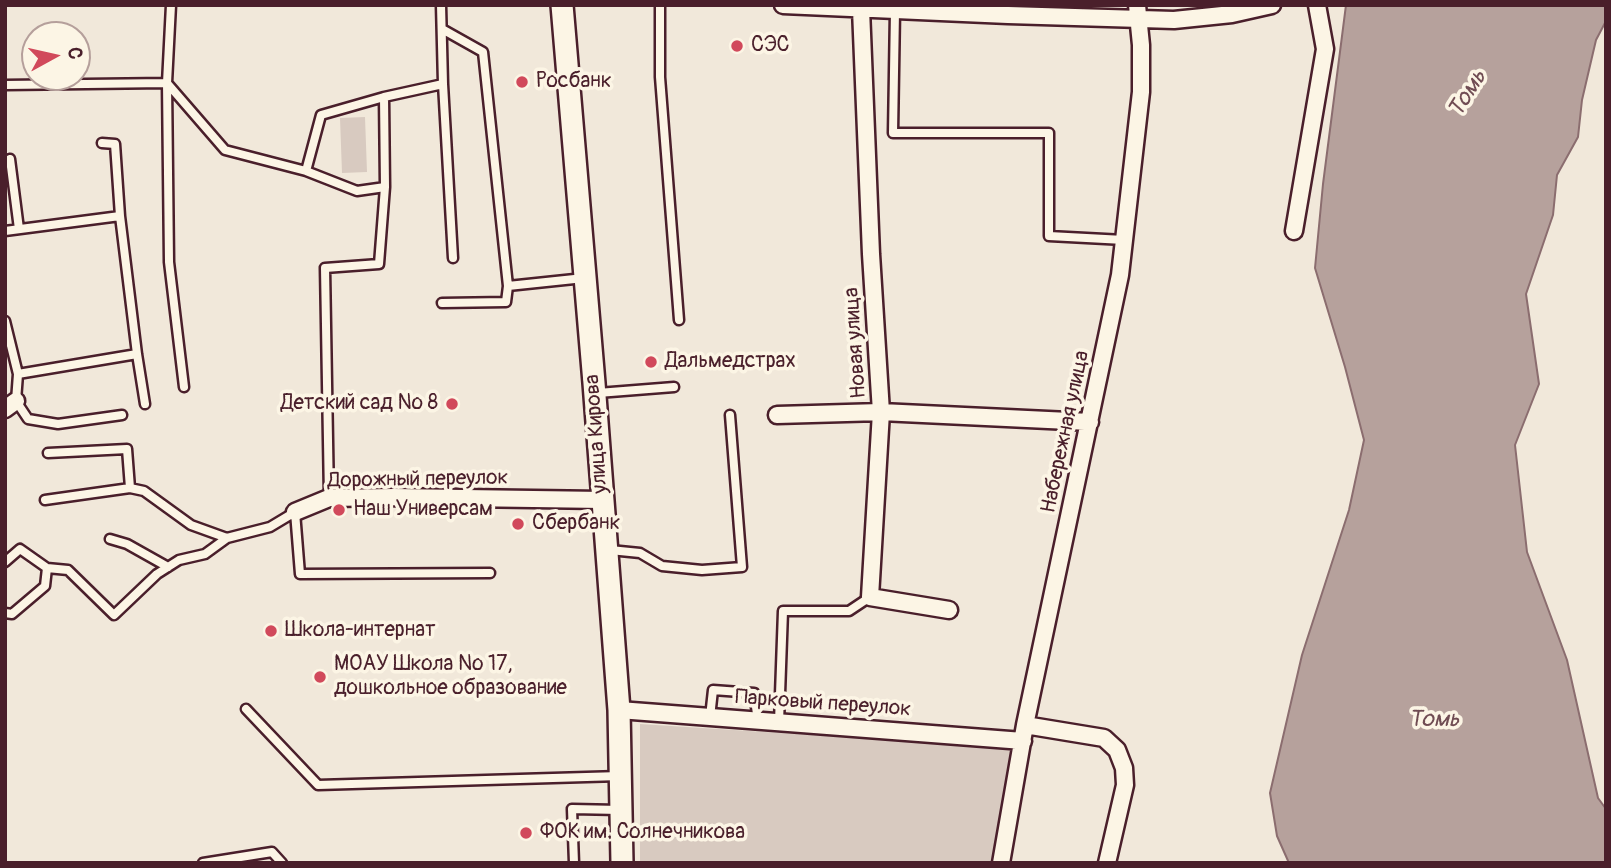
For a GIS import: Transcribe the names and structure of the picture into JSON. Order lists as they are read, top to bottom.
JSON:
{
  "streets": {
    "main road": ["улица Кирова"],
    "street": [
      "Новая улица",
      "Набережная улица",
      "Дорожный переулок",
      "Парковый переулок"
    ]
  },
  "crossings": [
    ["Набережная улица", "Парковый переулок"],
    ["улица Кирова", "Дорожный переулок"],
    ["улица Кирова", "Парковый переулок"]
  ],
  "water": ["Томь"],
  "places": [
    "СЭС",
    "Росбанк",
    "Дальмедстрах",
    "Детский сад № 8",
    "Наш Универсам",
    "Сбербанк",
    "Школа-интернат",
    "МОАУ Школа № 17, дошкольное образование",
    "ФОК им. Солнечникова"
  ],
  "north": "right"
}
